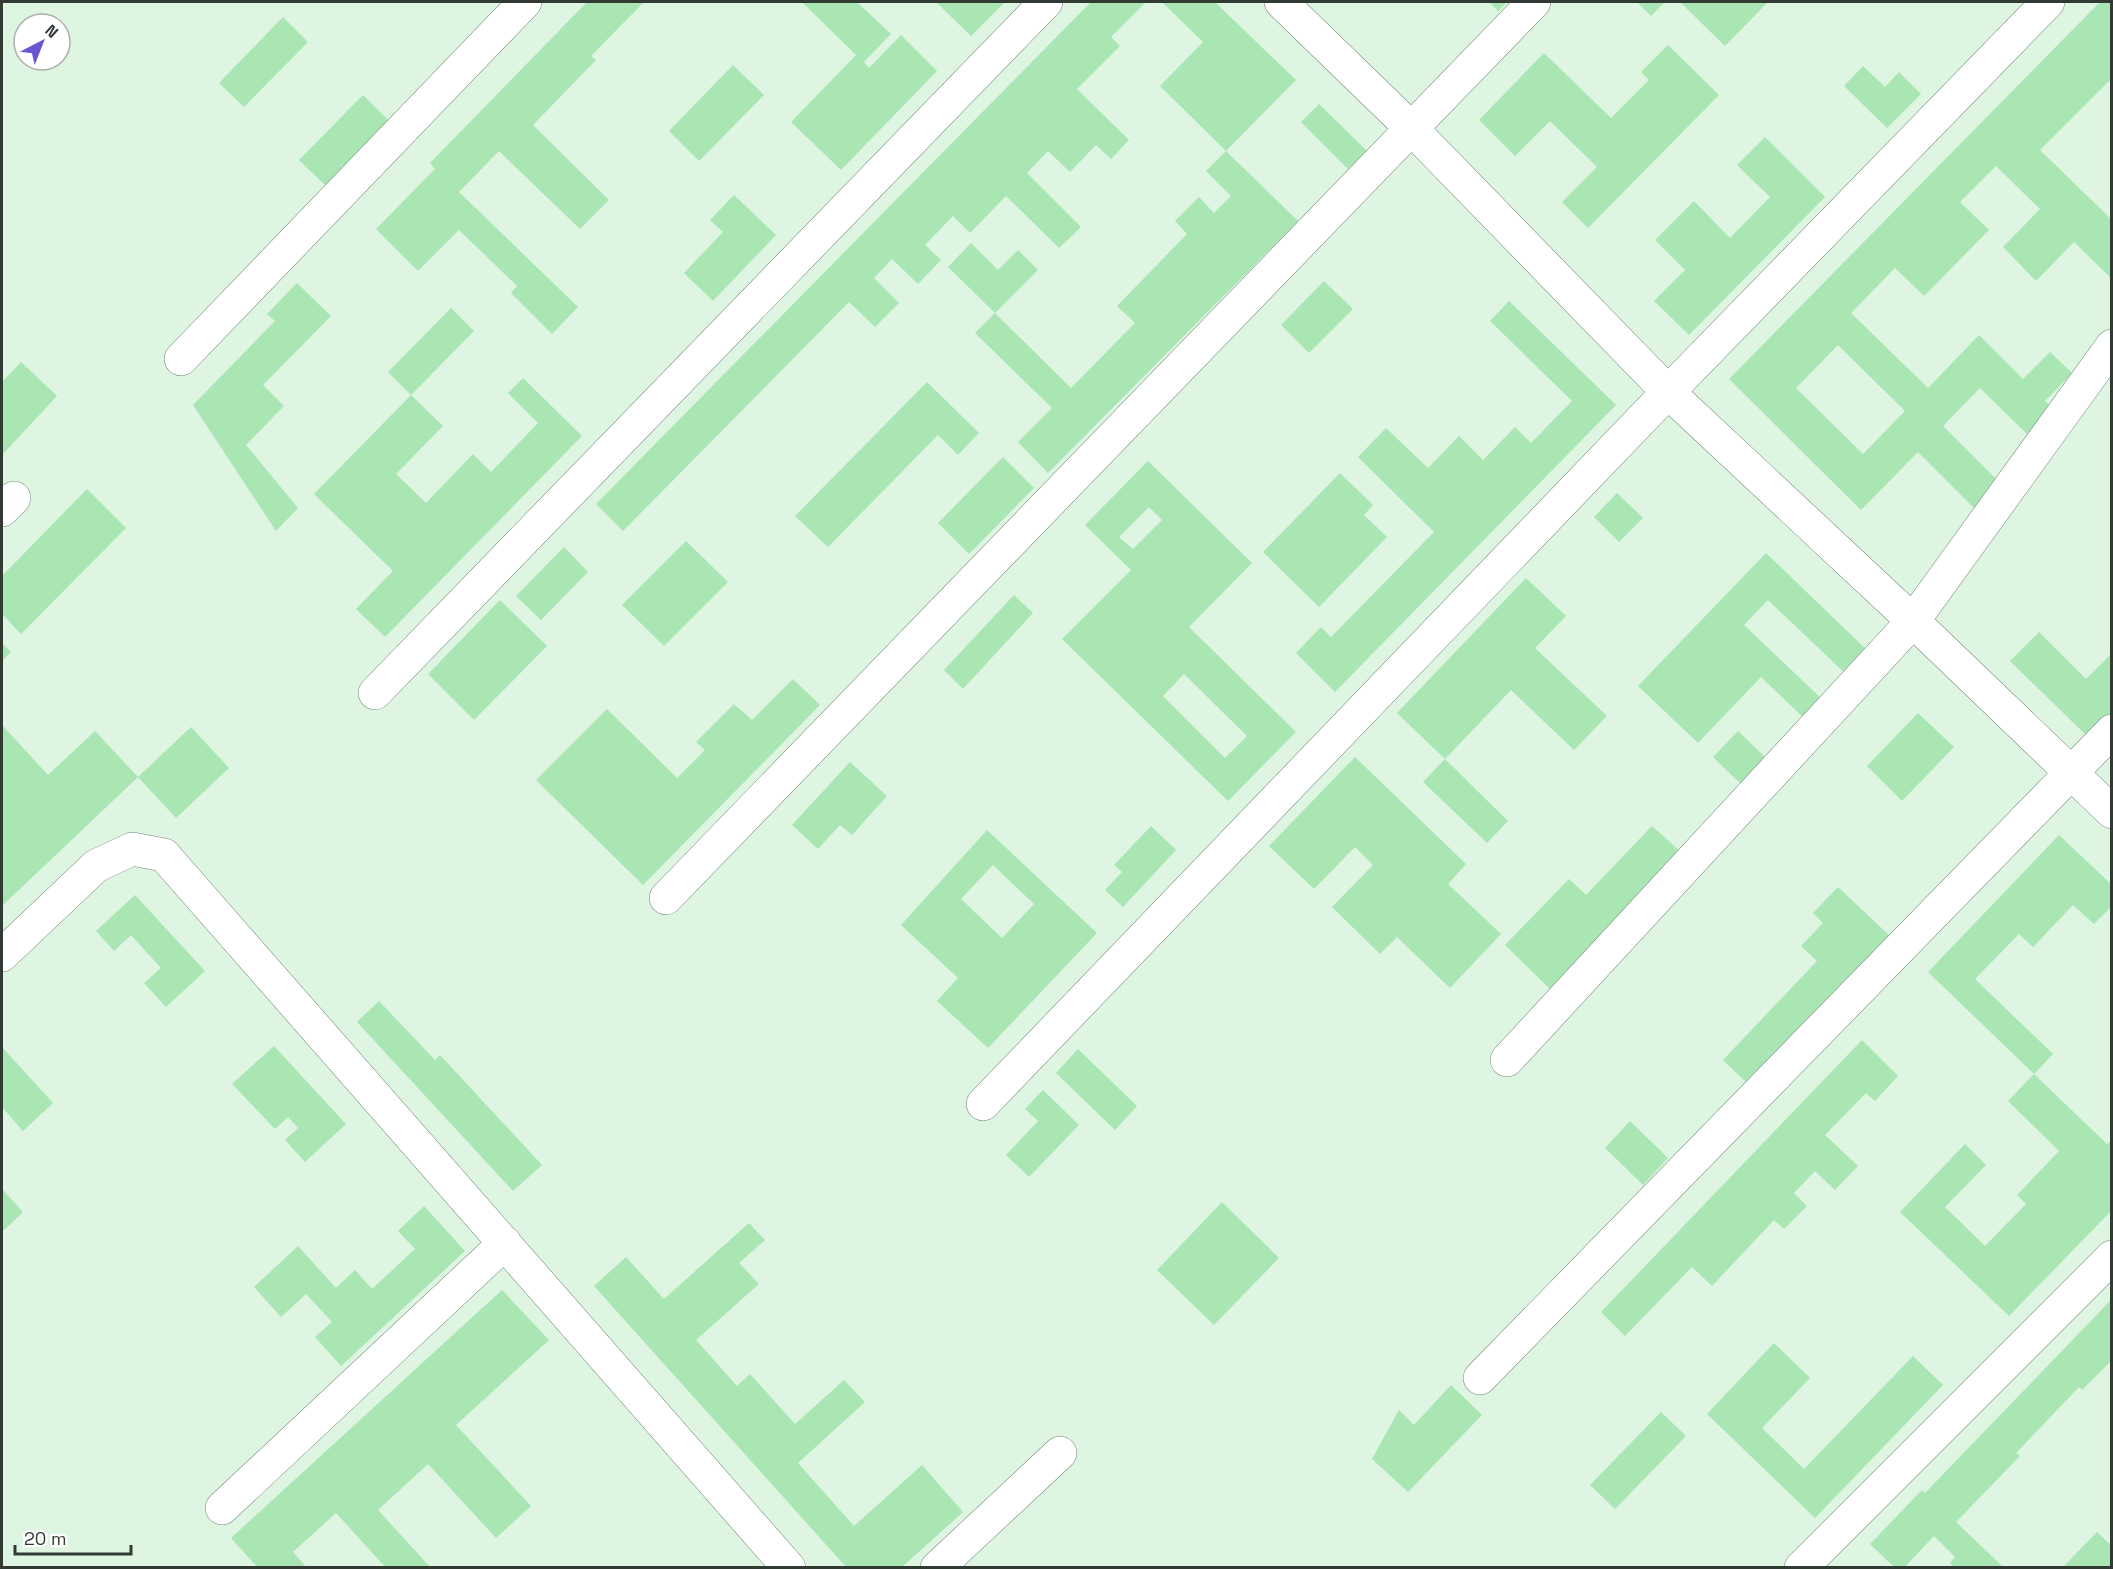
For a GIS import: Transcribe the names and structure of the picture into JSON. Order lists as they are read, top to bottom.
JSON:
{
  "scale_bar": "20 m",
  "north": "top right"
}
